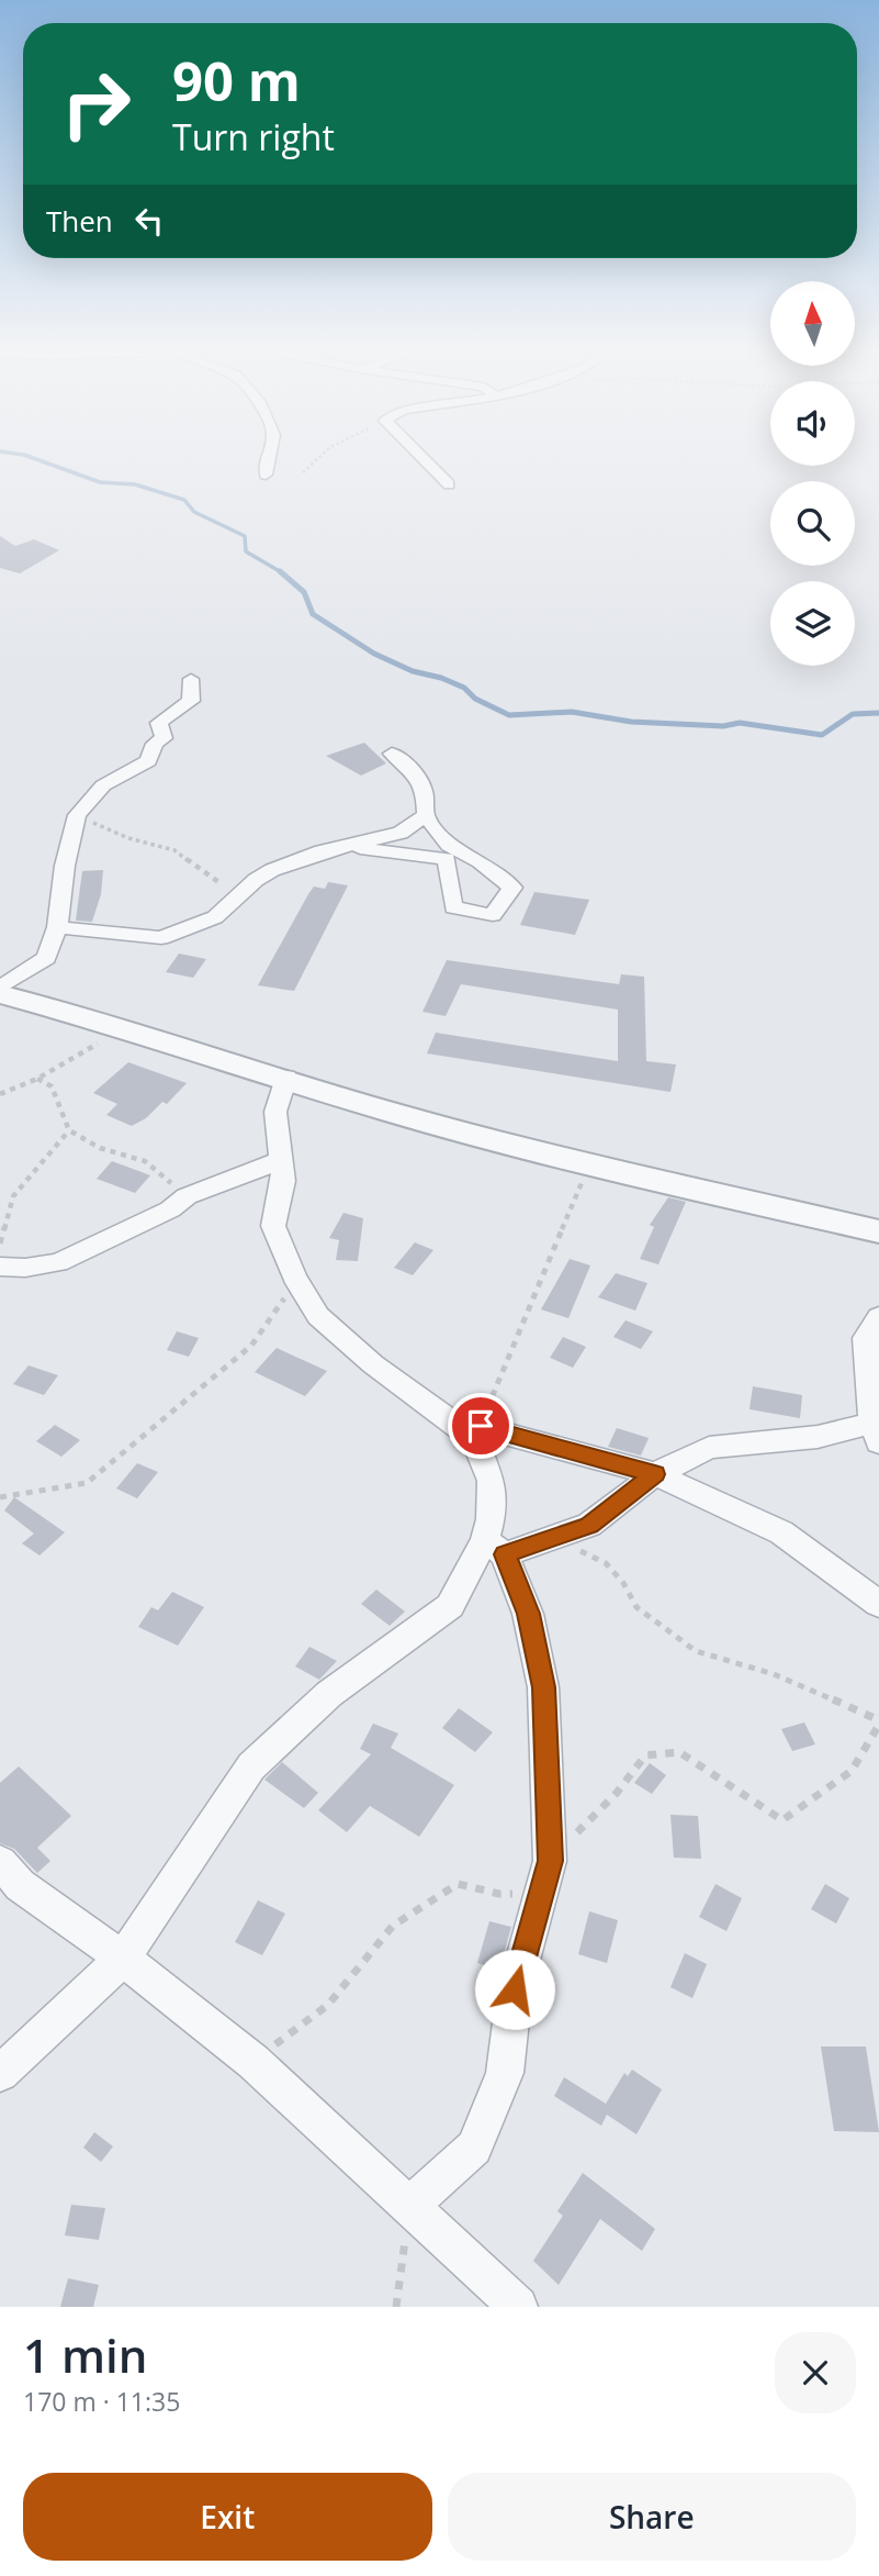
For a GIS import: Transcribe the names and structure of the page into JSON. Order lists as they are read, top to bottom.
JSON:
{
  "north": "top",
  "page": {
    "turn": ["90 m", "Turn right"],
    "then": "Then",
    "heading": ["1 min", "170 m · 11:35"],
    "buttons": ["Exit", "Share"]
  }
}
